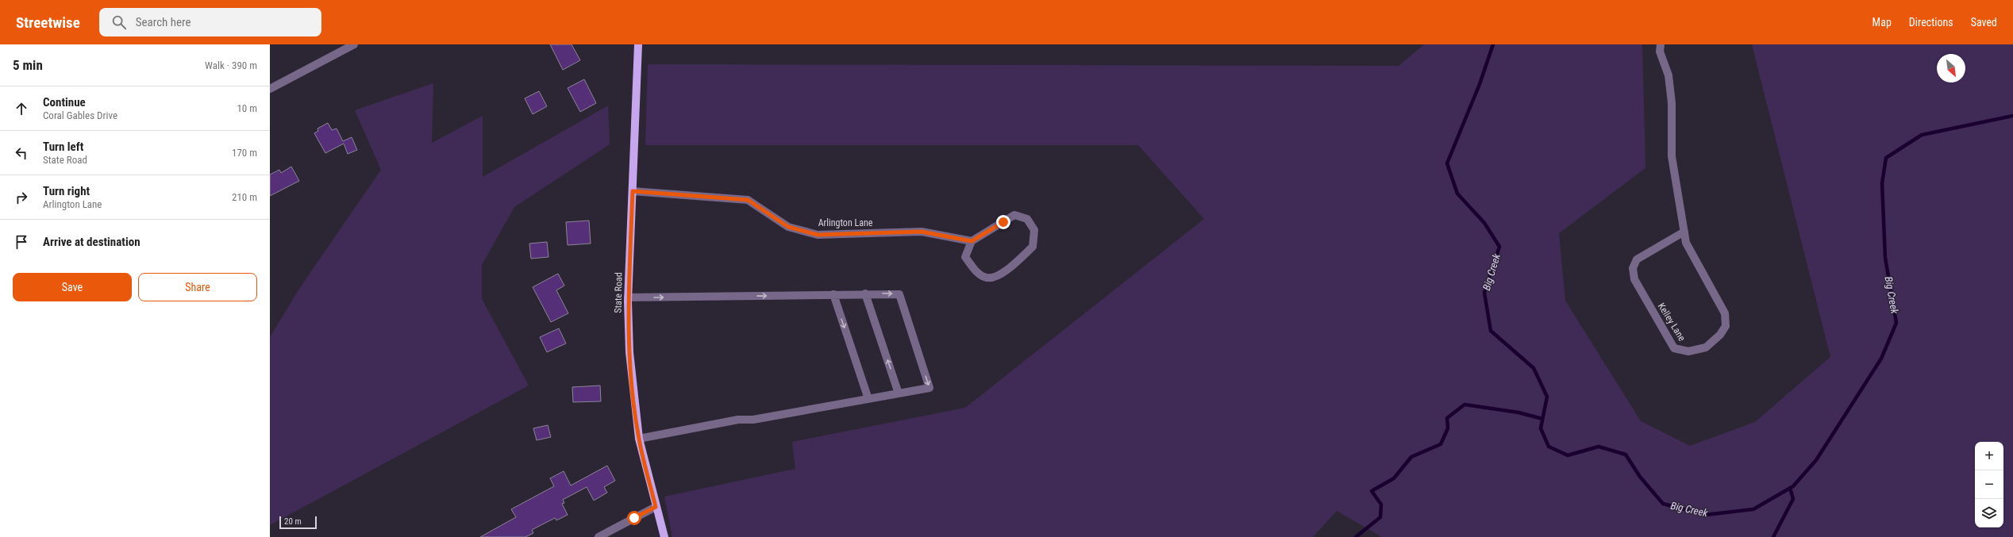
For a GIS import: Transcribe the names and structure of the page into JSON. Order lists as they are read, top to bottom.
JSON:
{
  "streets": {
    "main road": ["State Road"],
    "street": ["Arlington Lane", "Kelley Lane"]
  },
  "crossings": [
    ["Arlington Lane", "State Road"]
  ],
  "water": ["Big Creek"],
  "scale_bar": "20 m",
  "north": "bottom right",
  "page": {
    "header": "Streetwise",
    "search": "Search here",
    "nav": ["Map", "Directions", "Saved"],
    "heading": ["5 min", "Walk · 390 m"],
    "list": [
      ["Continue", "Coral Gables Drive", "10 m"],
      ["Turn left", "State Road", "170 m"],
      ["Turn right", "Arlington Lane", "210 m"],
      "Arrive at destination"
    ],
    "buttons": ["Save", "Share"],
    "map_buttons": ["+", "−"],
    "scale": "20 m"
  }
}
